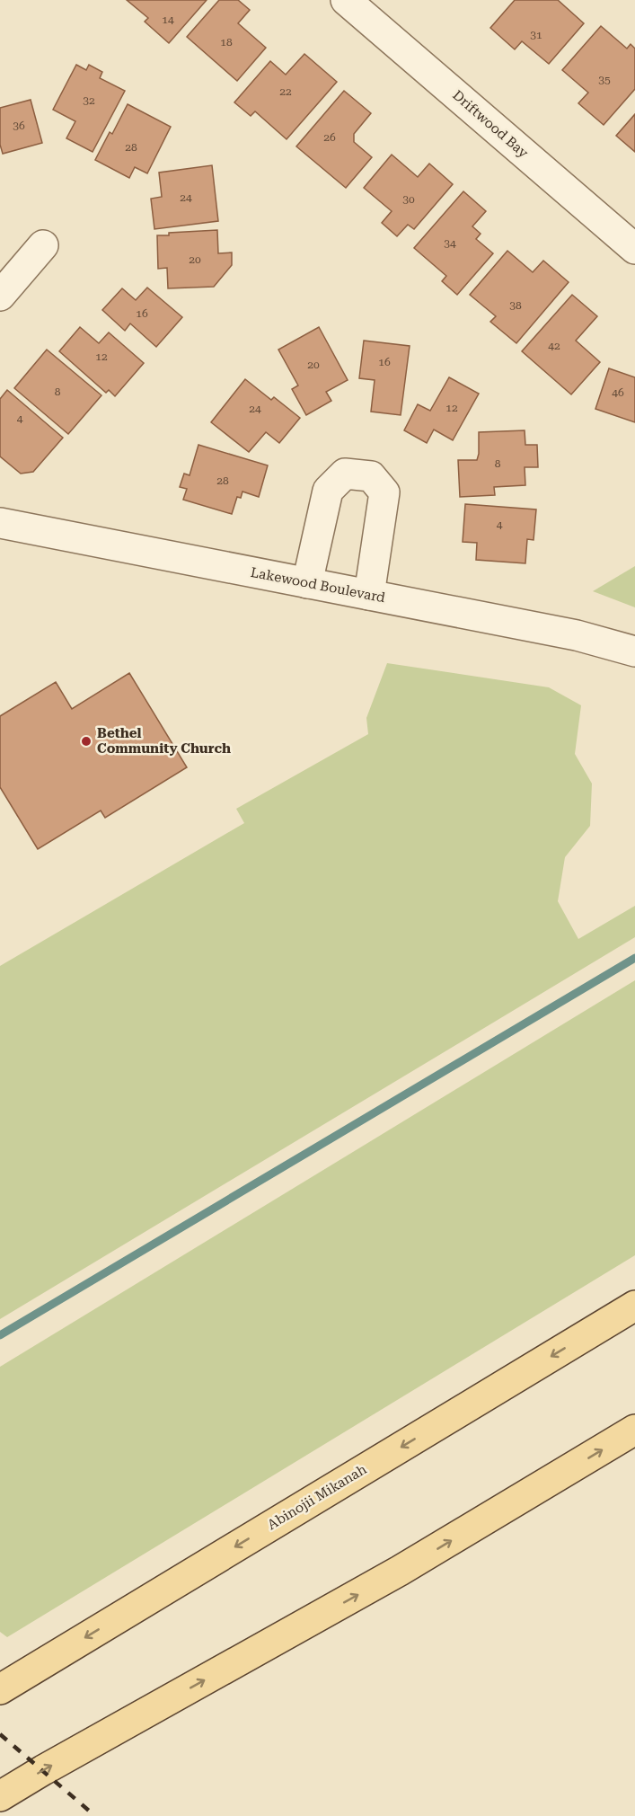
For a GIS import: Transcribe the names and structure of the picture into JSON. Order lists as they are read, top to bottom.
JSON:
{
  "streets": {
    "main road": ["Abinojii Mikanah"],
    "street": ["Driftwood Bay", "Lakewood Boulevard"]
  },
  "places": ["Bethel Community Church"],
  "house_numbers": [
    "14",
    "31",
    "18",
    "35",
    "22",
    "32",
    "36",
    "26",
    "28",
    "24",
    "30",
    "34",
    "20",
    "38",
    "16",
    "42",
    "12",
    "16",
    "20",
    "8",
    "46",
    "12",
    "24",
    "4",
    "8",
    "28",
    "4"
  ]
}
